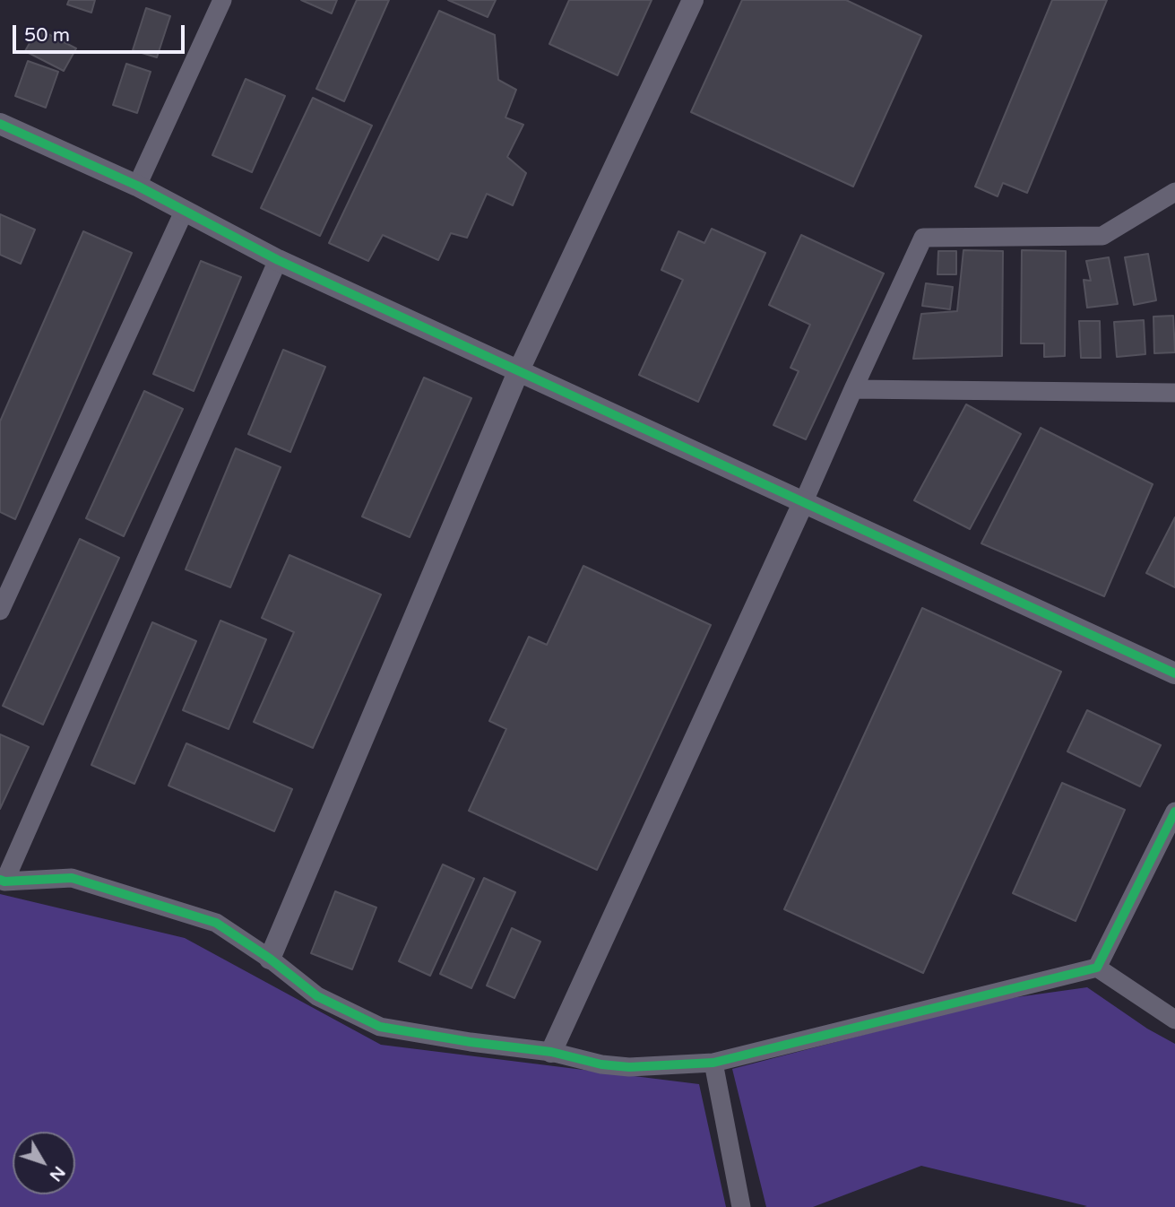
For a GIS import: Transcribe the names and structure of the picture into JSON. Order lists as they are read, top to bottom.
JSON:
{
  "scale_bar": "50 m",
  "north": "bottom right"
}
